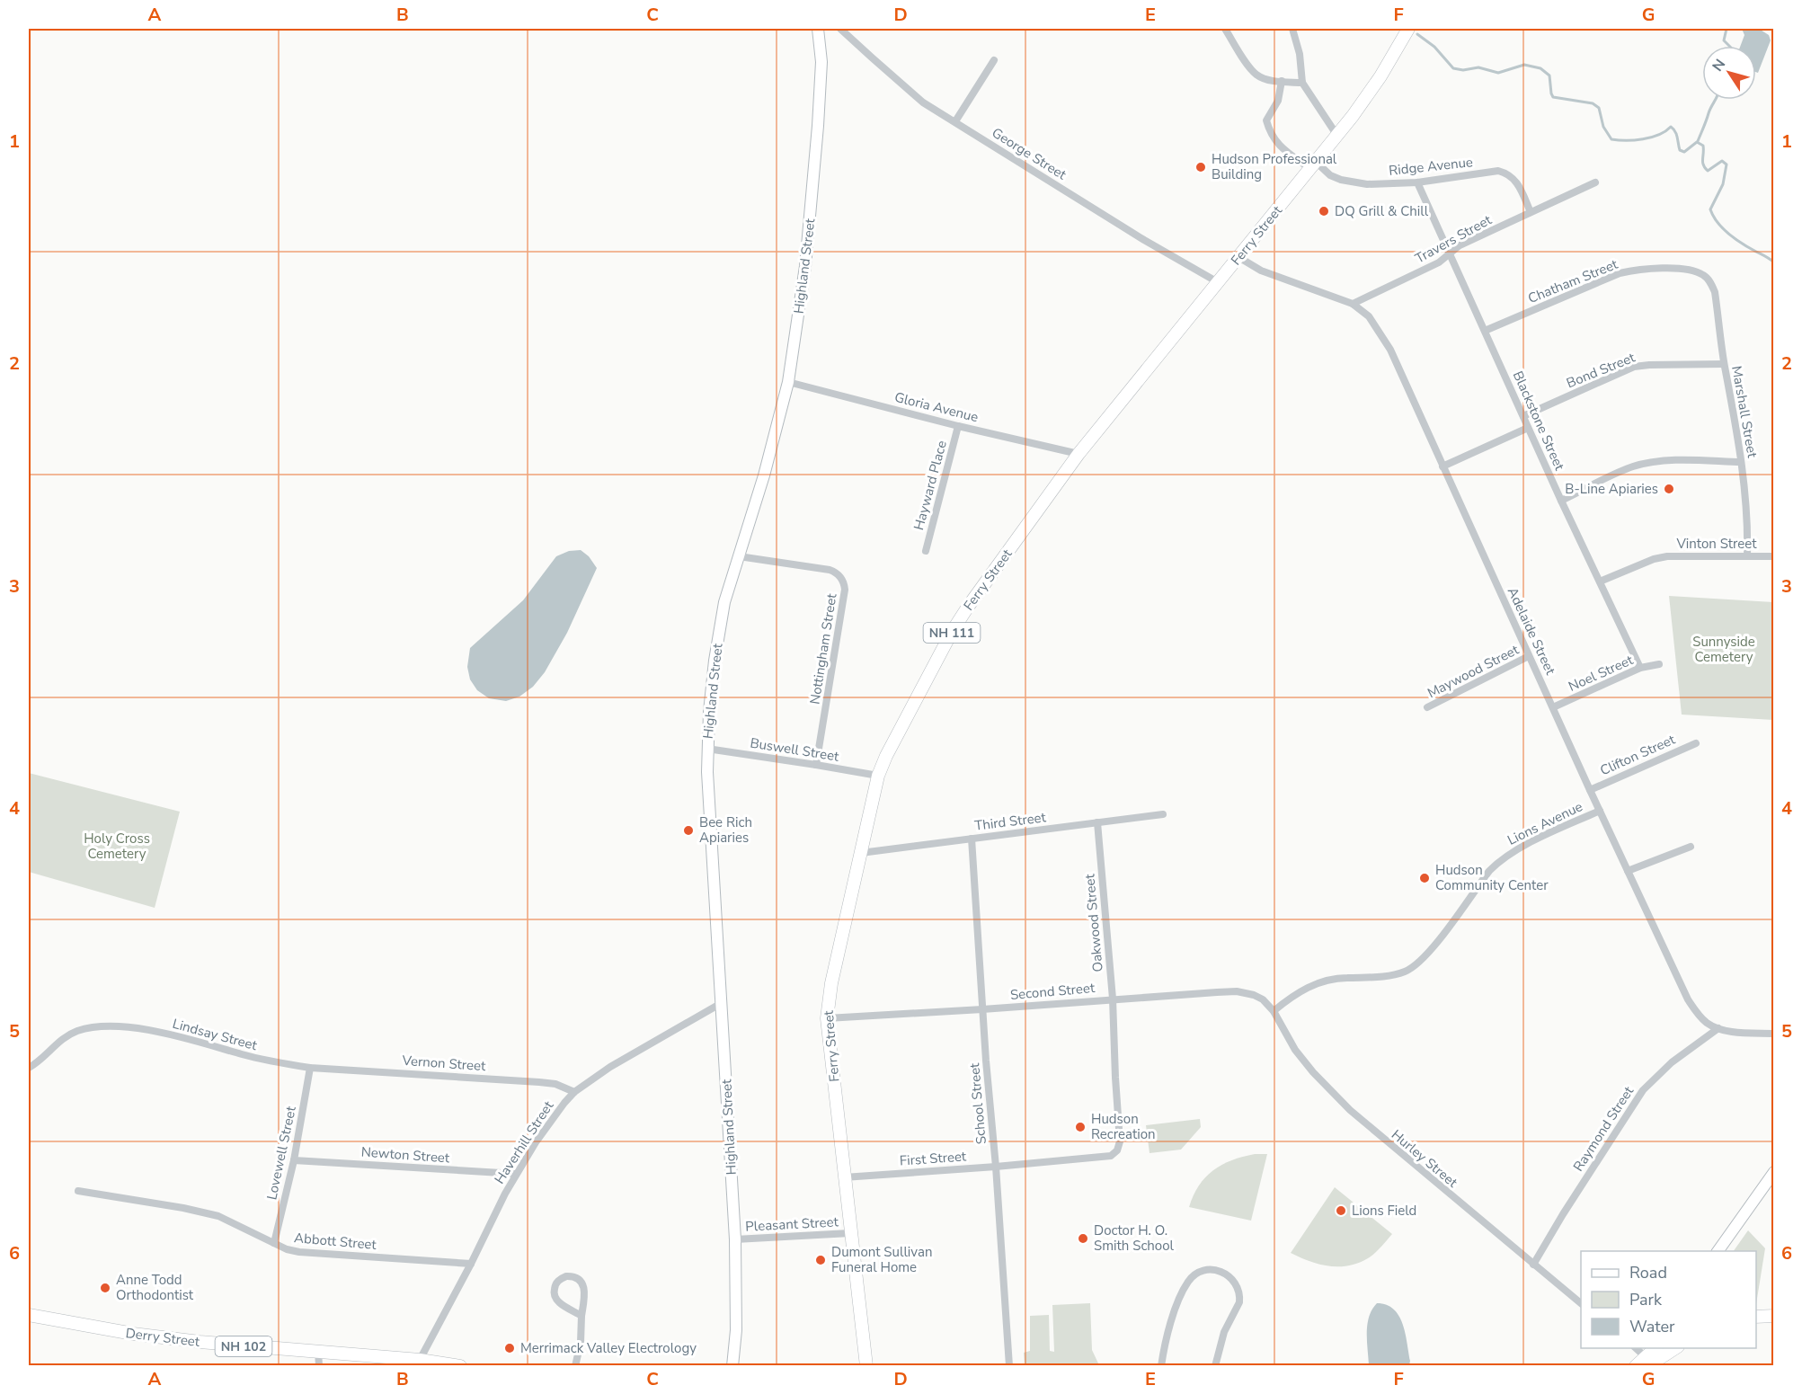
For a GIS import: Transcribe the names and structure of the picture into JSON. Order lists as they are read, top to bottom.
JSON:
{
  "streets": {
    "main road": [
      "Ferry Street",
      "NH 111",
      "Derry Street",
      "NH 102"
    ],
    "street": [
      "George Street",
      "Ridge Avenue",
      "Travers Street",
      "Highland Street",
      "Chatham Street",
      "Bond Street",
      "Gloria Avenue",
      "Marshall Street",
      "Blackstone Street",
      "Hayward Place",
      "Vinton Street",
      "Adelaide Street",
      "Nottingham Street",
      "Maywood Street",
      "Noel Street",
      "Buswell Street",
      "Clifton Street",
      "Third Street",
      "Lions Avenue",
      "Oakwood Street",
      "Second Street",
      "Lindsay Street",
      "Vernon Street",
      "School Street",
      "Raymond Street",
      "Haverhill Street",
      "Lovewell Street",
      "Newton Street",
      "First Street",
      "Hurley Street",
      "Pleasant Street",
      "Abbott Street"
    ]
  },
  "crossings": [
    ["George Street", "Ferry Street"],
    ["Ridge Avenue", "Ferry Street"],
    ["Ridge Avenue", "Travers Street"],
    ["Ridge Avenue", "Blackstone Street"],
    ["Ferry Street", "Gloria Avenue"],
    ["Ferry Street", "Adelaide Street"],
    ["Ferry Street", "Buswell Street"],
    ["Ferry Street", "Third Street"],
    ["Ferry Street", "Second Street"],
    ["Ferry Street", "First Street"],
    ["Ferry Street", "Pleasant Street"],
    ["Travers Street", "Blackstone Street"],
    ["Travers Street", "Adelaide Street"],
    ["Highland Street", "Gloria Avenue"],
    ["Highland Street", "Nottingham Street"],
    ["Highland Street", "Buswell Street"],
    ["Highland Street", "Haverhill Street"],
    ["Highland Street", "Pleasant Street"],
    ["Chatham Street", "Marshall Street"],
    ["Chatham Street", "Blackstone Street"],
    ["Bond Street", "Marshall Street"],
    ["Bond Street", "Blackstone Street"],
    ["Gloria Avenue", "Hayward Place"],
    ["Marshall Street", "Vinton Street"],
    ["Blackstone Street", "Vinton Street"],
    ["Blackstone Street", "Noel Street"],
    ["Adelaide Street", "Maywood Street"],
    ["Adelaide Street", "Noel Street"],
    ["Adelaide Street", "Clifton Street"],
    ["Adelaide Street", "Lions Avenue"],
    ["Adelaide Street", "Raymond Street"],
    ["Nottingham Street", "Buswell Street"],
    ["Third Street", "Oakwood Street"],
    ["Third Street", "School Street"],
    ["Lions Avenue", "Second Street"],
    ["Lions Avenue", "Hurley Street"],
    ["Oakwood Street", "Second Street"],
    ["Oakwood Street", "First Street"],
    ["Second Street", "School Street"],
    ["Second Street", "Hurley Street"],
    ["Lindsay Street", "Vernon Street"],
    ["Lindsay Street", "Lovewell Street"],
    ["Vernon Street", "Haverhill Street"],
    ["Vernon Street", "Lovewell Street"],
    ["School Street", "First Street"],
    ["Raymond Street", "Hurley Street"],
    ["Haverhill Street", "Newton Street"],
    ["Haverhill Street", "Abbott Street"],
    ["Haverhill Street", "Derry Street"],
    ["Lovewell Street", "Newton Street"],
    ["Lovewell Street", "Abbott Street"]
  ],
  "parks": ["Sunnyside Cemetery", "Holy Cross Cemetery"],
  "places": [
    "Hudson Professional Building",
    "DQ Grill & Chill",
    "B-Line Apiaries",
    "Bee Rich Apiaries",
    "Hudson Community Center",
    "Hudson Recreation",
    "Lions Field",
    "Doctor H. O. Smith School",
    "Dumont Sullivan Funeral Home",
    "Anne Todd Orthodontist",
    "Merrimack Valley Electrology"
  ],
  "legend": ["Road", "Park", "Water"],
  "north": "top left",
  "grid": {
    "columns": [
      "A",
      "B",
      "C",
      "D",
      "E",
      "F",
      "G"
    ],
    "rows": [
      "1",
      "2",
      "3",
      "4",
      "5",
      "6"
    ]
  }
}
